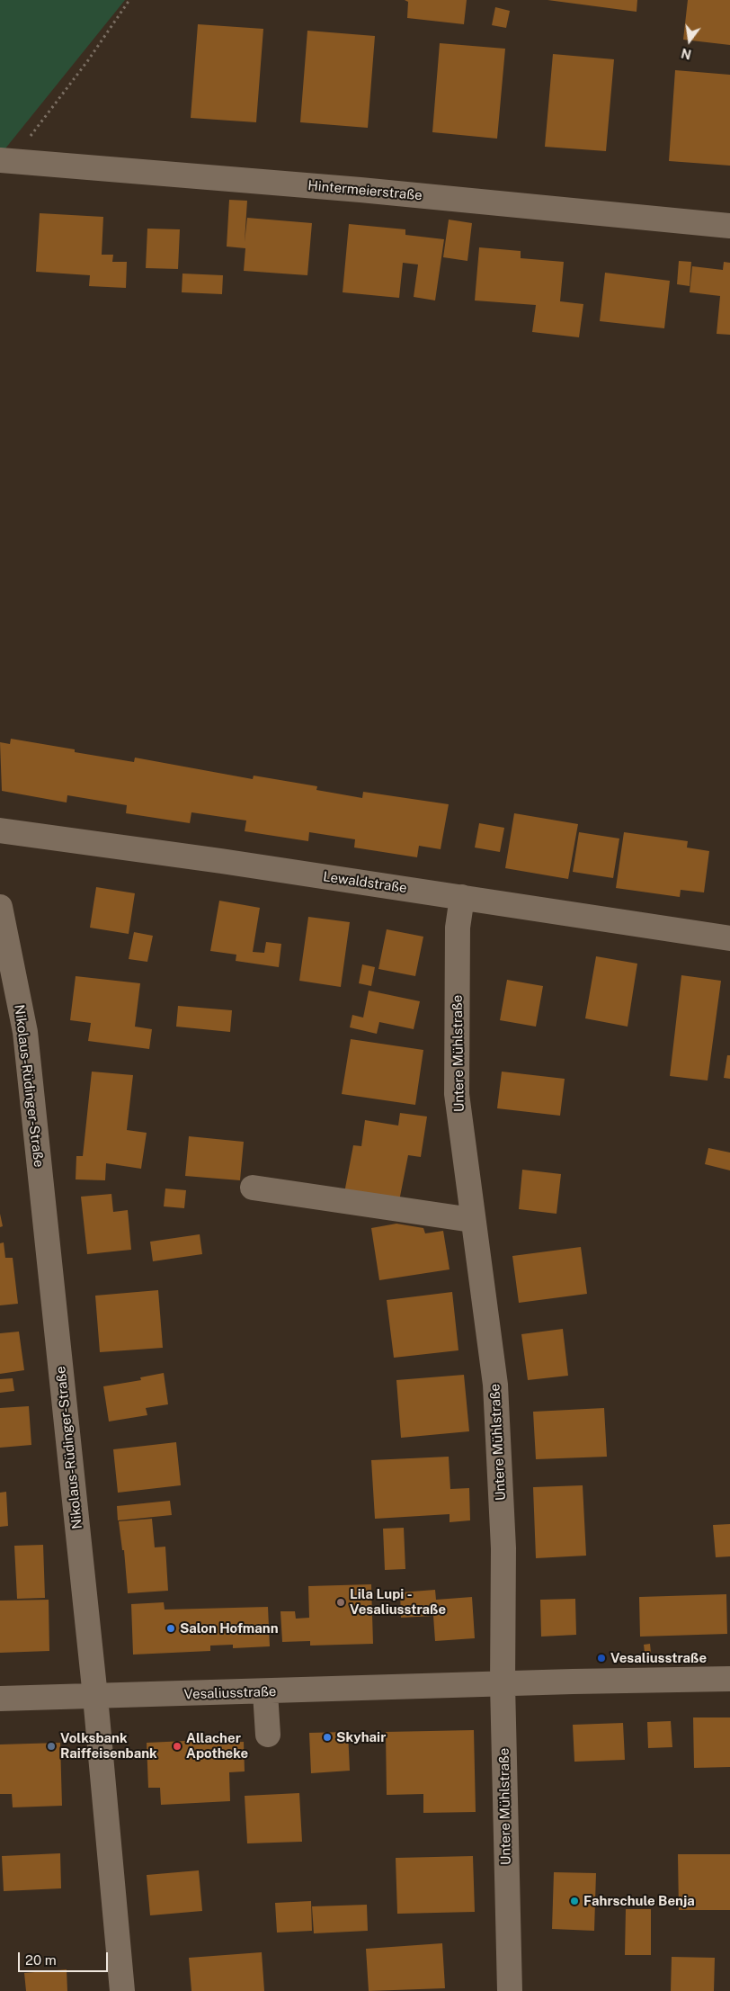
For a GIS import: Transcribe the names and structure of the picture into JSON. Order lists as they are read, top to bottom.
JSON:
{
  "streets": {
    "street": [
      "Hintermeierstraße",
      "Lewaldstraße",
      "Untere Mühlstraße",
      "Nikolaus-Rüdinger-Straße",
      "Vesaliusstraße"
    ]
  },
  "crossings": [
    ["Lewaldstraße", "Untere Mühlstraße"],
    ["Untere Mühlstraße", "Vesaliusstraße"],
    ["Nikolaus-Rüdinger-Straße", "Vesaliusstraße"]
  ],
  "places": [
    "Lila Lupi - Vesaliusstraße",
    "Salon Hofmann",
    "Vesaliusstraße",
    "Skyhair",
    "Volksbank Raiffeisenbank",
    "Allacher Apotheke",
    "Fahrschule Benja"
  ],
  "scale_bar": "20 m",
  "north": "bottom"
}
